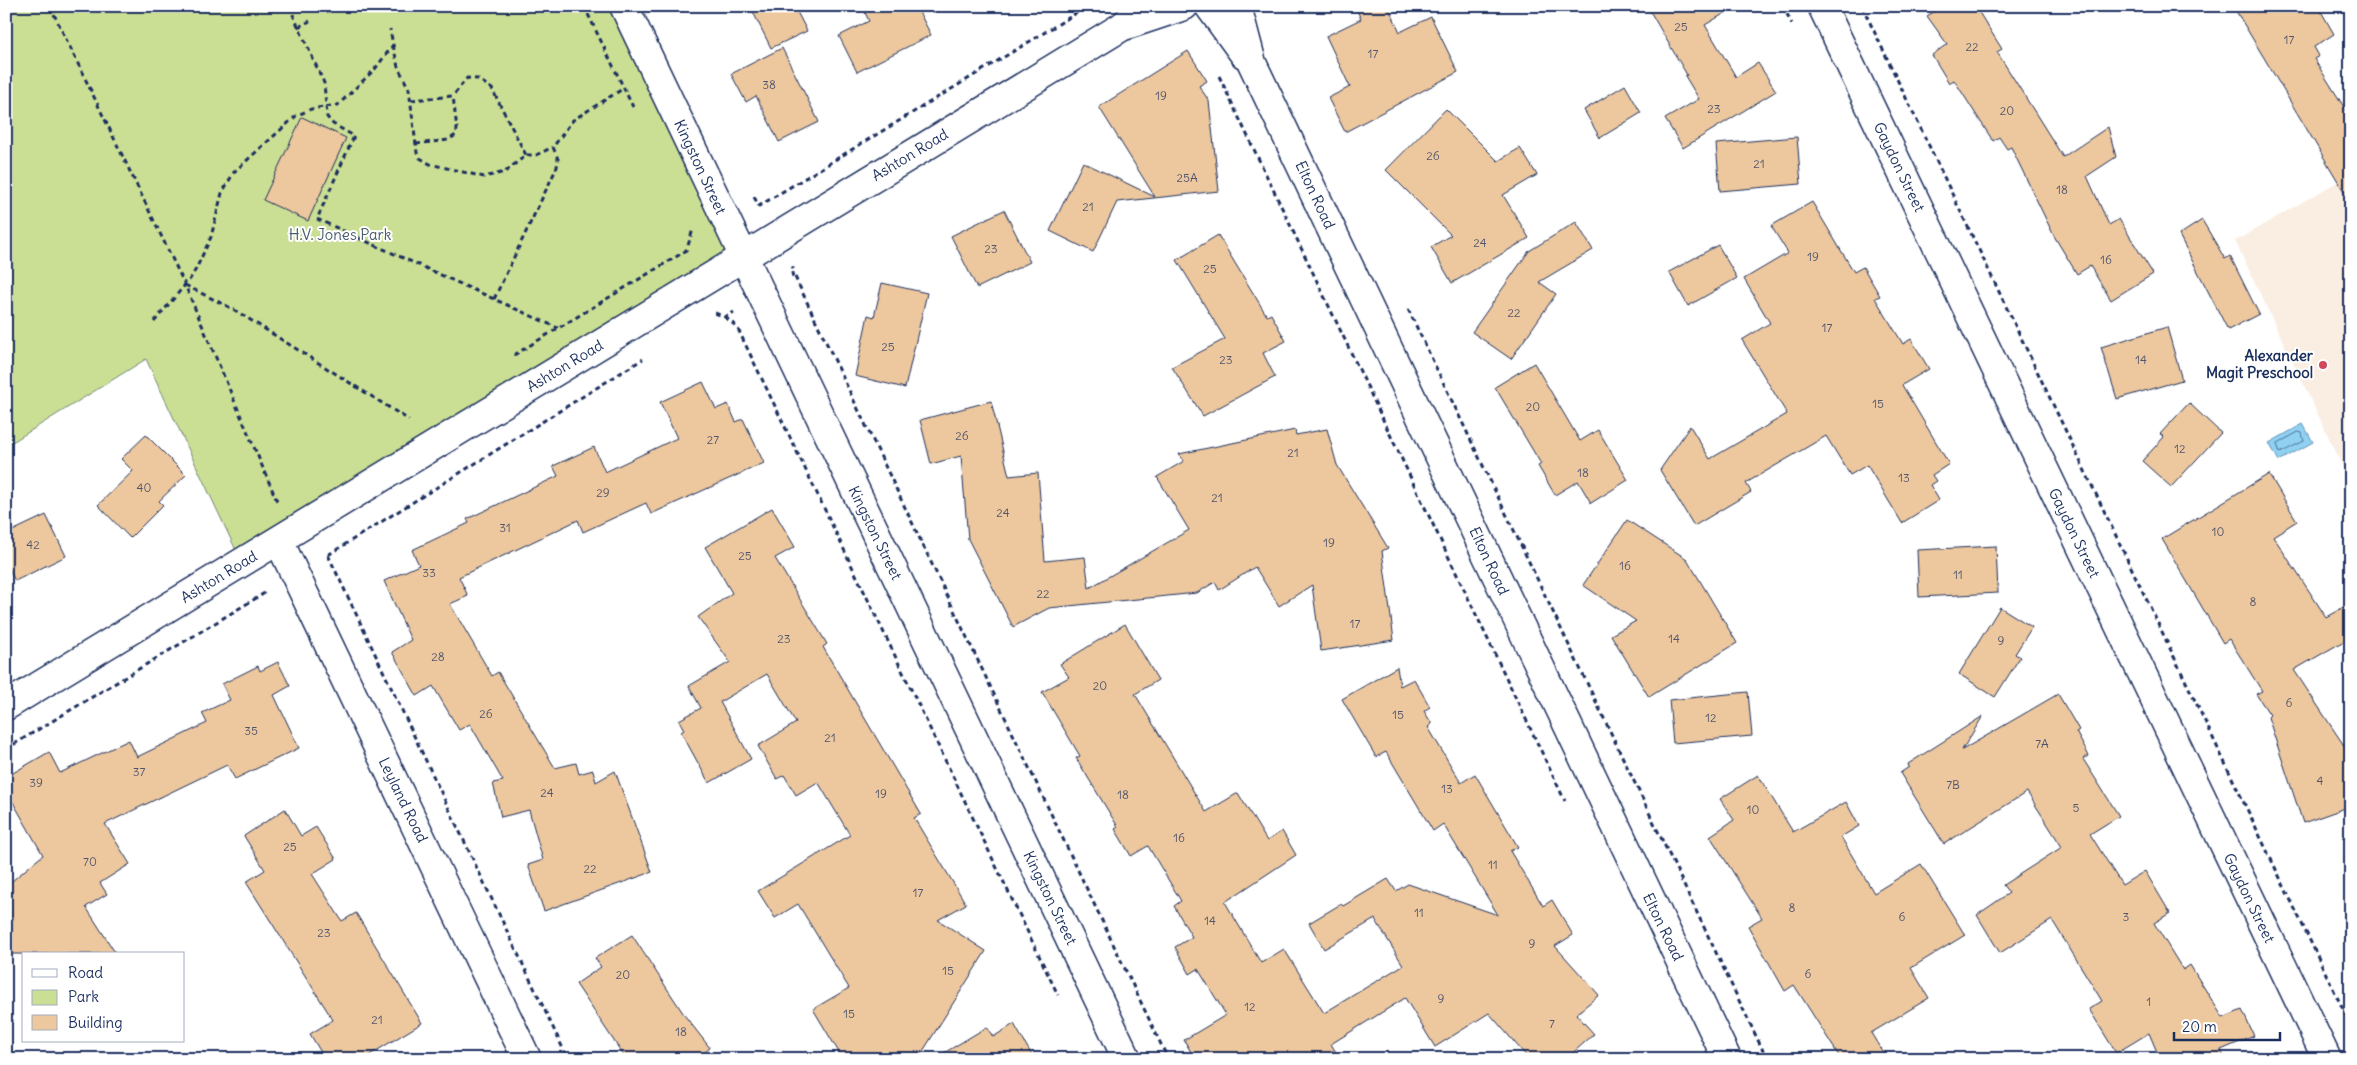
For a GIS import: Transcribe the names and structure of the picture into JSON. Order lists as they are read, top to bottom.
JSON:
{
  "streets": {
    "street": [
      "Ashton Road",
      "Kingston Street",
      "Gaydon Street",
      "Elton Road",
      "Leyland Road"
    ]
  },
  "crossings": [
    ["Ashton Road", "Kingston Street"],
    ["Ashton Road", "Leyland Road"]
  ],
  "parks": ["H.V. Jones Park"],
  "places": ["Alexander Magit Preschool"],
  "house_numbers": [
    "25",
    "17",
    "22",
    "17",
    "38",
    "19",
    "23",
    "20",
    "26",
    "21",
    "25A",
    "18",
    "21",
    "24",
    "23",
    "19",
    "16",
    "25",
    "22",
    "17",
    "25",
    "23",
    "14",
    "15",
    "20",
    "26",
    "27",
    "12",
    "21",
    "18",
    "13",
    "40",
    "29",
    "21",
    "24",
    "31",
    "10",
    "19",
    "42",
    "25",
    "16",
    "33",
    "11",
    "22",
    "8",
    "17",
    "23",
    "14",
    "9",
    "28",
    "20",
    "6",
    "26",
    "15",
    "12",
    "35",
    "21",
    "7A",
    "37",
    "4",
    "39",
    "7B",
    "13",
    "24",
    "19",
    "18",
    "5",
    "10",
    "16",
    "25",
    "70",
    "11",
    "22",
    "17",
    "8",
    "11",
    "6",
    "3",
    "14",
    "23",
    "9",
    "15",
    "6",
    "20",
    "9",
    "1",
    "12",
    "15",
    "21",
    "7",
    "18"
  ],
  "legend": ["Road", "Park", "Building"],
  "scale_bar": "20 m"
}
